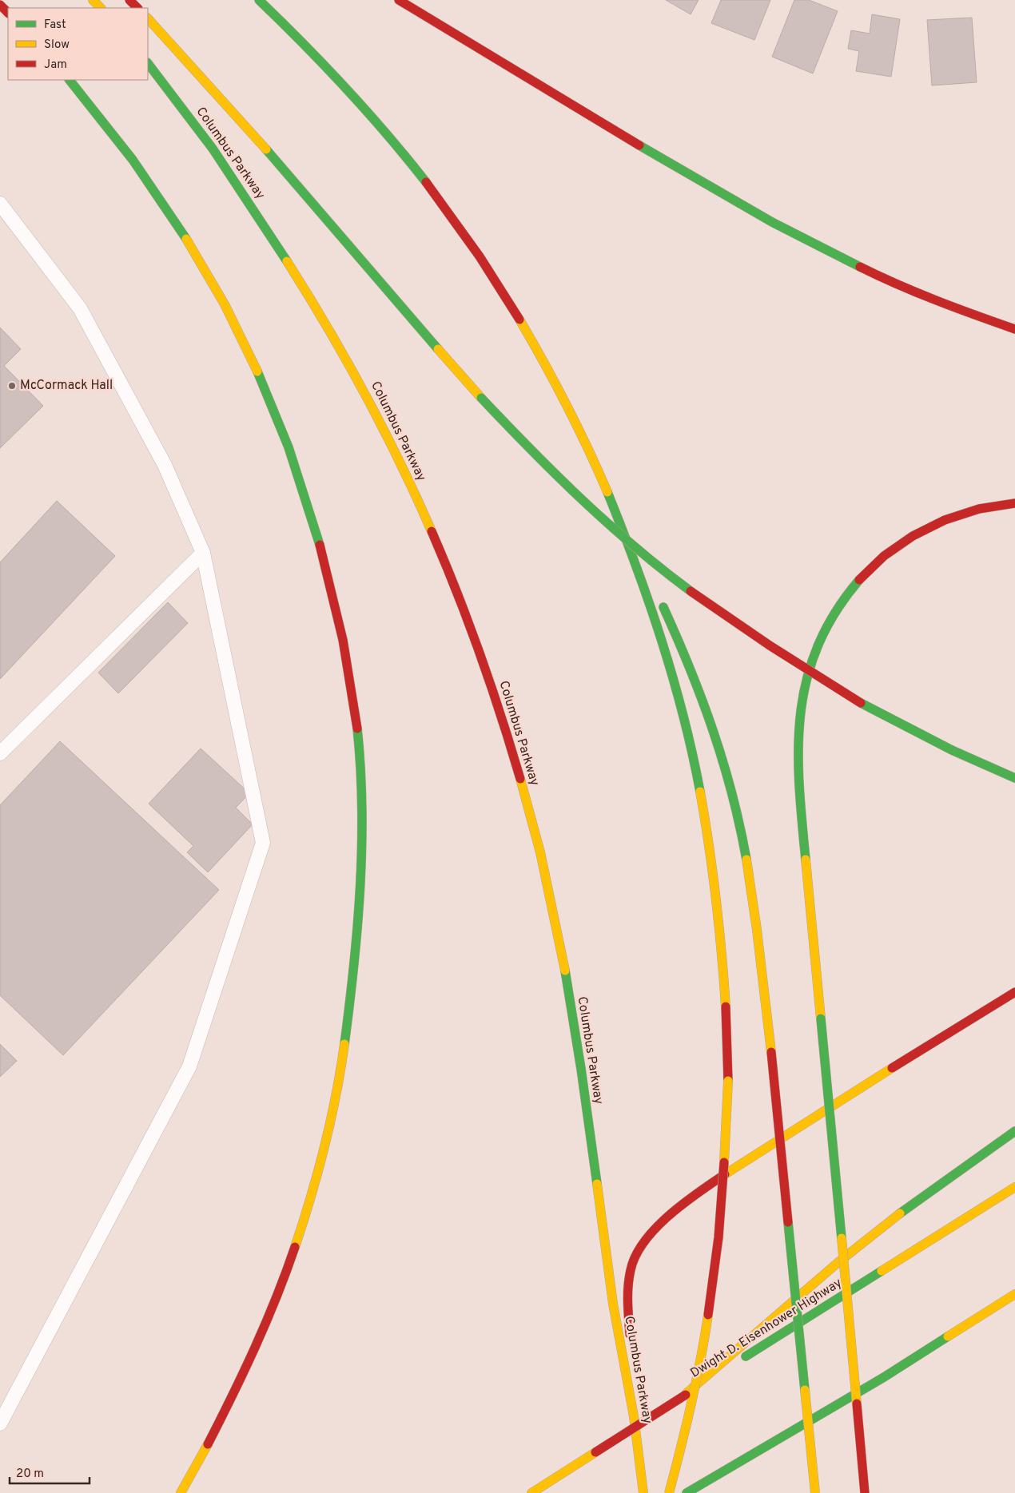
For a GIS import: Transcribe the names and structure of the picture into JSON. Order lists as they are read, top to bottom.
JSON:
{
  "streets": {
    "highway": ["Columbus Parkway", "Dwight D. Eisenhower Highway"]
  },
  "places": ["McCormack Hall"],
  "legend": ["Fast", "Slow", "Jam"],
  "scale_bar": "20 m"
}
